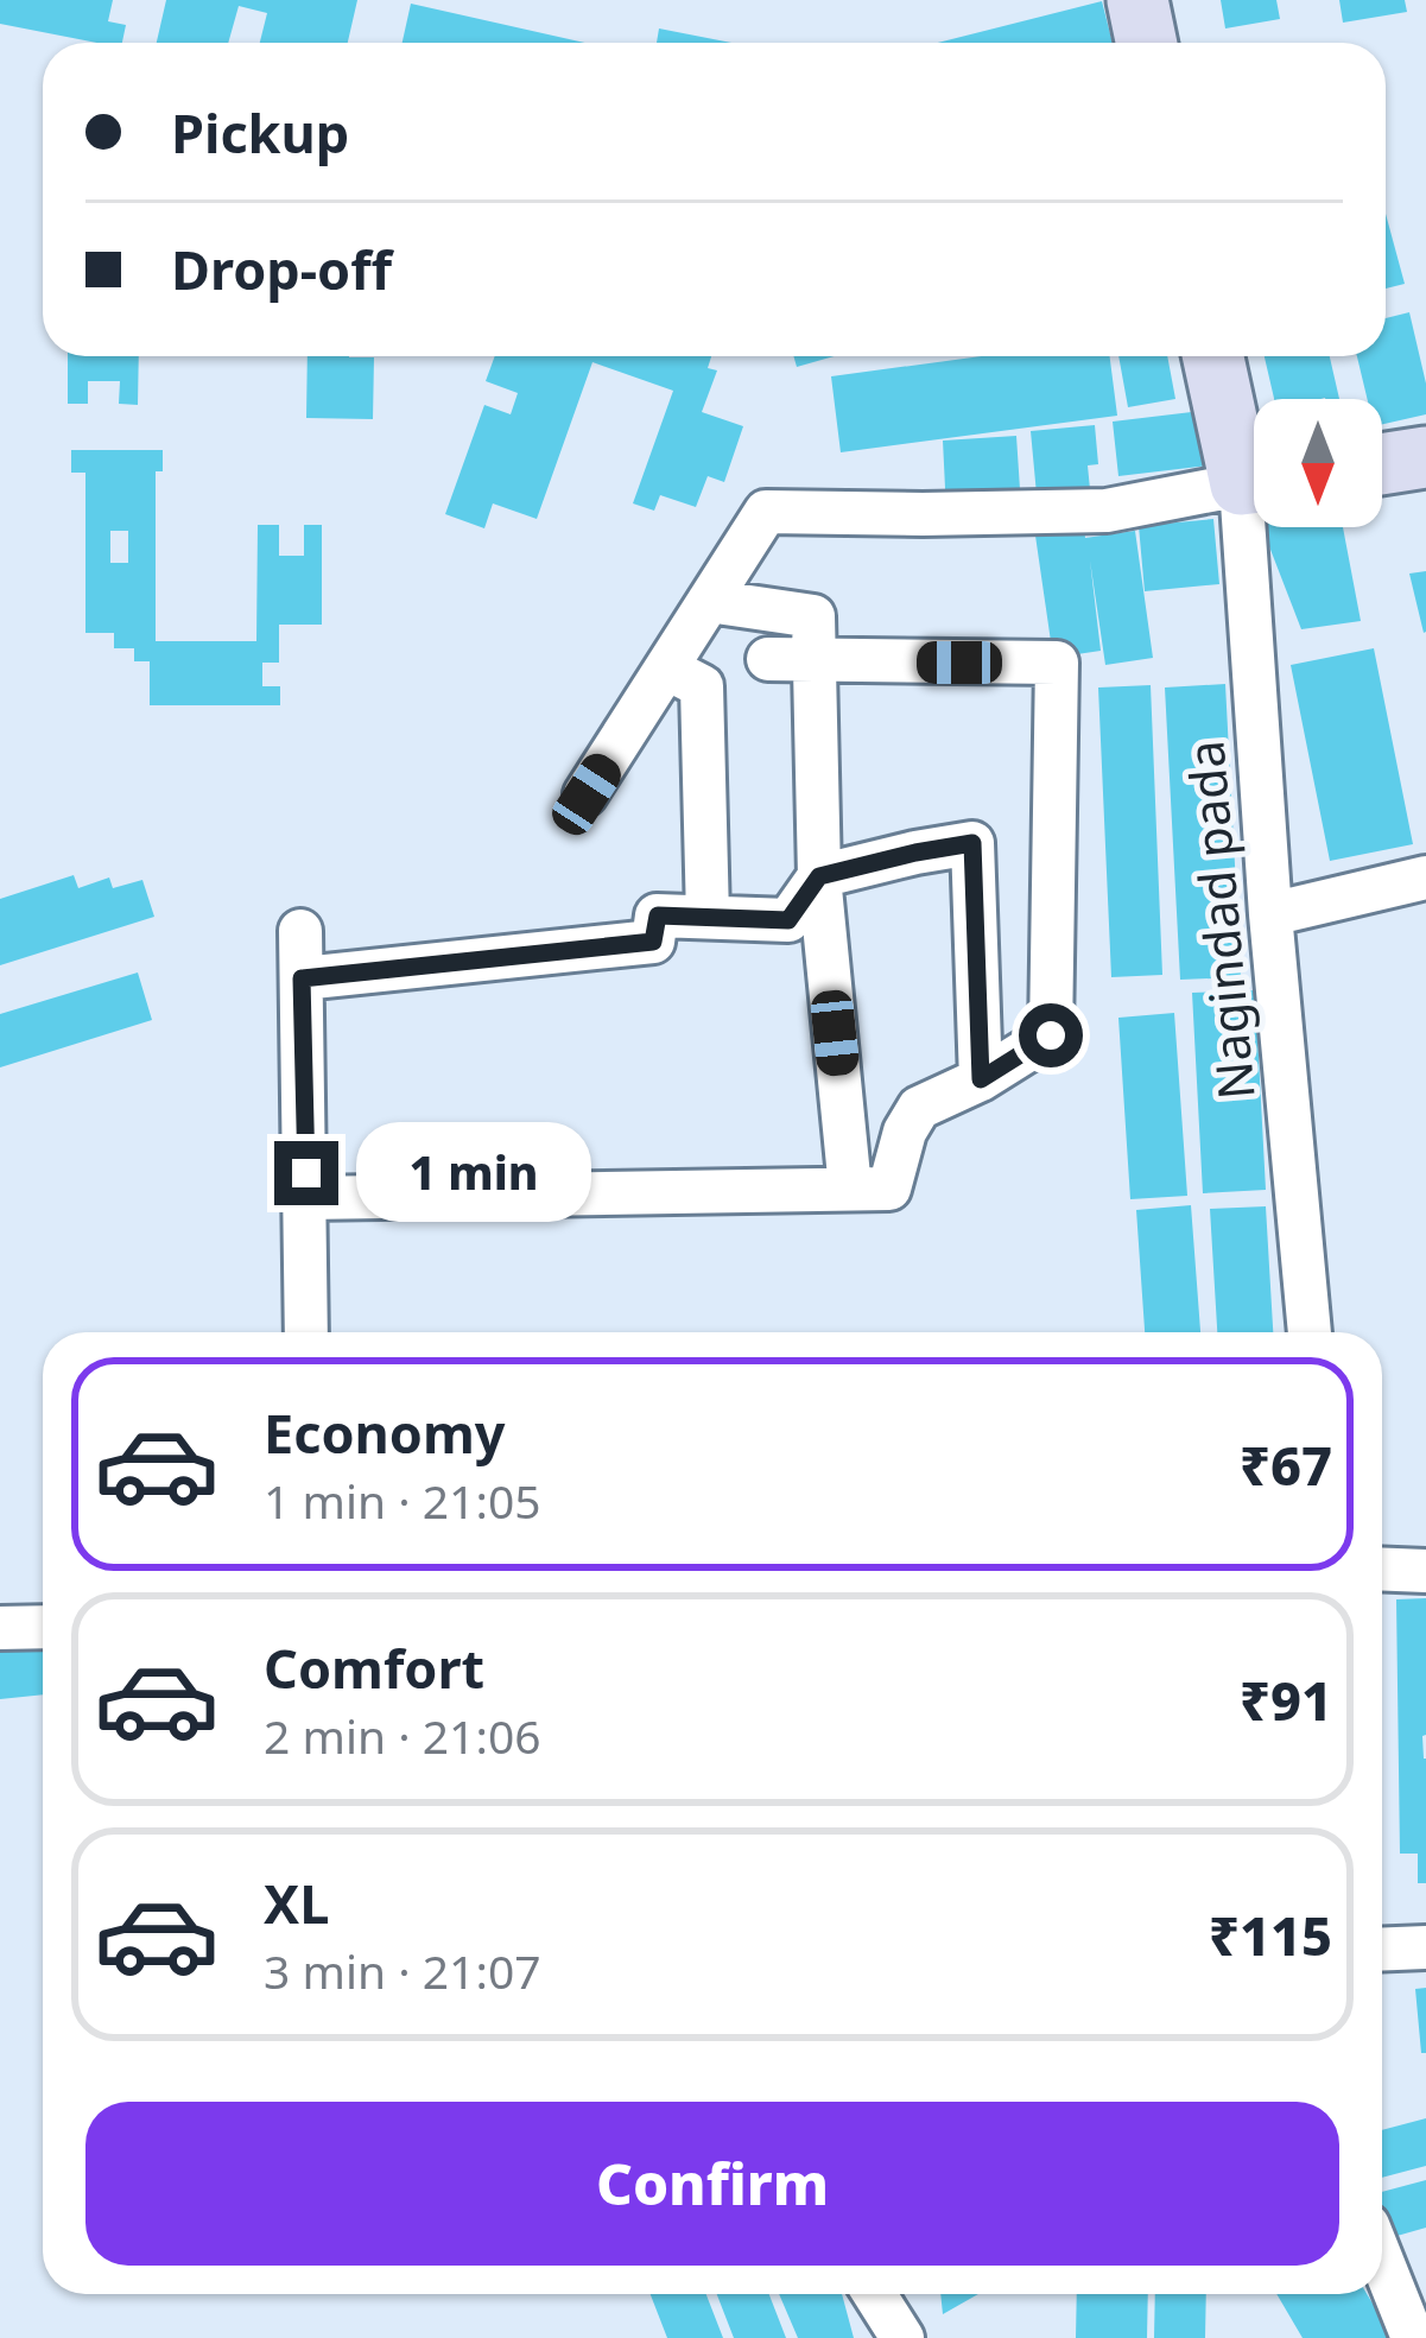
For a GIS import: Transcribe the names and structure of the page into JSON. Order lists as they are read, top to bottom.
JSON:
{
  "streets": {
    "street": ["Nagindad pada"]
  },
  "north": "bottom",
  "page": {
    "banner": ["Pickup", "Drop-off"],
    "bubble": "1 min",
    "list": [
      {
        "name": "Economy",
        "note": "1 min · 21:05",
        "value": "₹67"
      },
      {
        "name": "Comfort",
        "note": "2 min · 21:06",
        "value": "₹91"
      },
      {
        "name": "XL",
        "note": "3 min · 21:07",
        "value": "₹115"
      }
    ],
    "buttons": "Confirm"
  }
}
